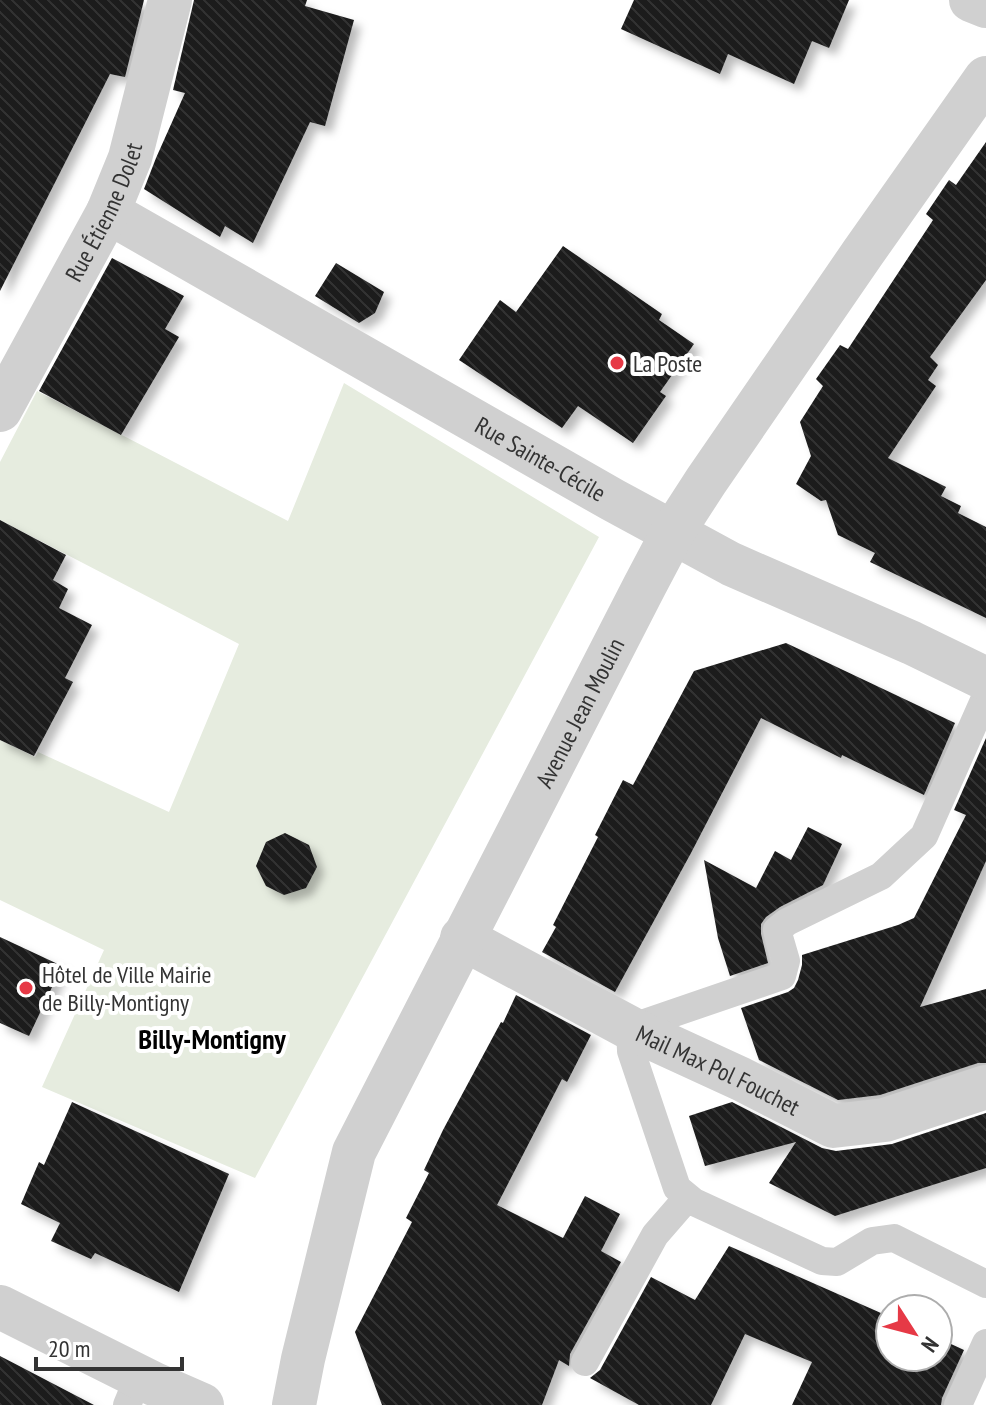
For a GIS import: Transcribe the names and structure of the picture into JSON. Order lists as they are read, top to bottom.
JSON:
{
  "streets": {
    "street": [
      "Rue Étienne Dolet",
      "Rue Sainte-Cécile",
      "Avenue Jean Moulin",
      "Mail Max Pol Fouchet"
    ]
  },
  "crossings": [
    ["Rue Étienne Dolet", "Rue Sainte-Cécile"],
    ["Rue Sainte-Cécile", "Avenue Jean Moulin"],
    ["Avenue Jean Moulin", "Mail Max Pol Fouchet"]
  ],
  "districts": ["Billy-Montigny"],
  "places": ["La Poste", "Hôtel de Ville Mairie de Billy-Montigny"],
  "scale_bar": "20 m",
  "north": "bottom right"
}
